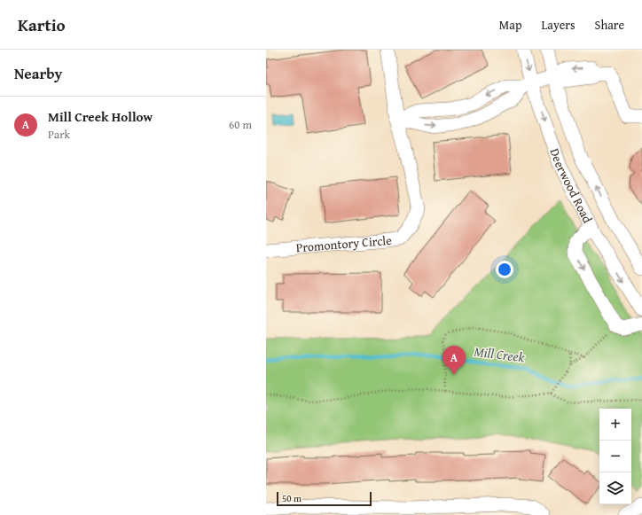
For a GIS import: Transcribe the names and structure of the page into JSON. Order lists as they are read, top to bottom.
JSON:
{
  "streets": {
    "street": ["Deerwood Road", "Promontory Circle"]
  },
  "water": ["Mill Creek"],
  "scale_bar": "50 m",
  "page": {
    "header": "Kartio",
    "nav": ["Map", "Layers", "Share"],
    "heading": "Nearby",
    "list": [
      {
        "mark": "A",
        "name": "Mill Creek Hollow",
        "note": "Park",
        "value": "60 m"
      }
    ],
    "pins": "A",
    "map_buttons": ["+", "−"],
    "scale": "50 m"
  }
}
